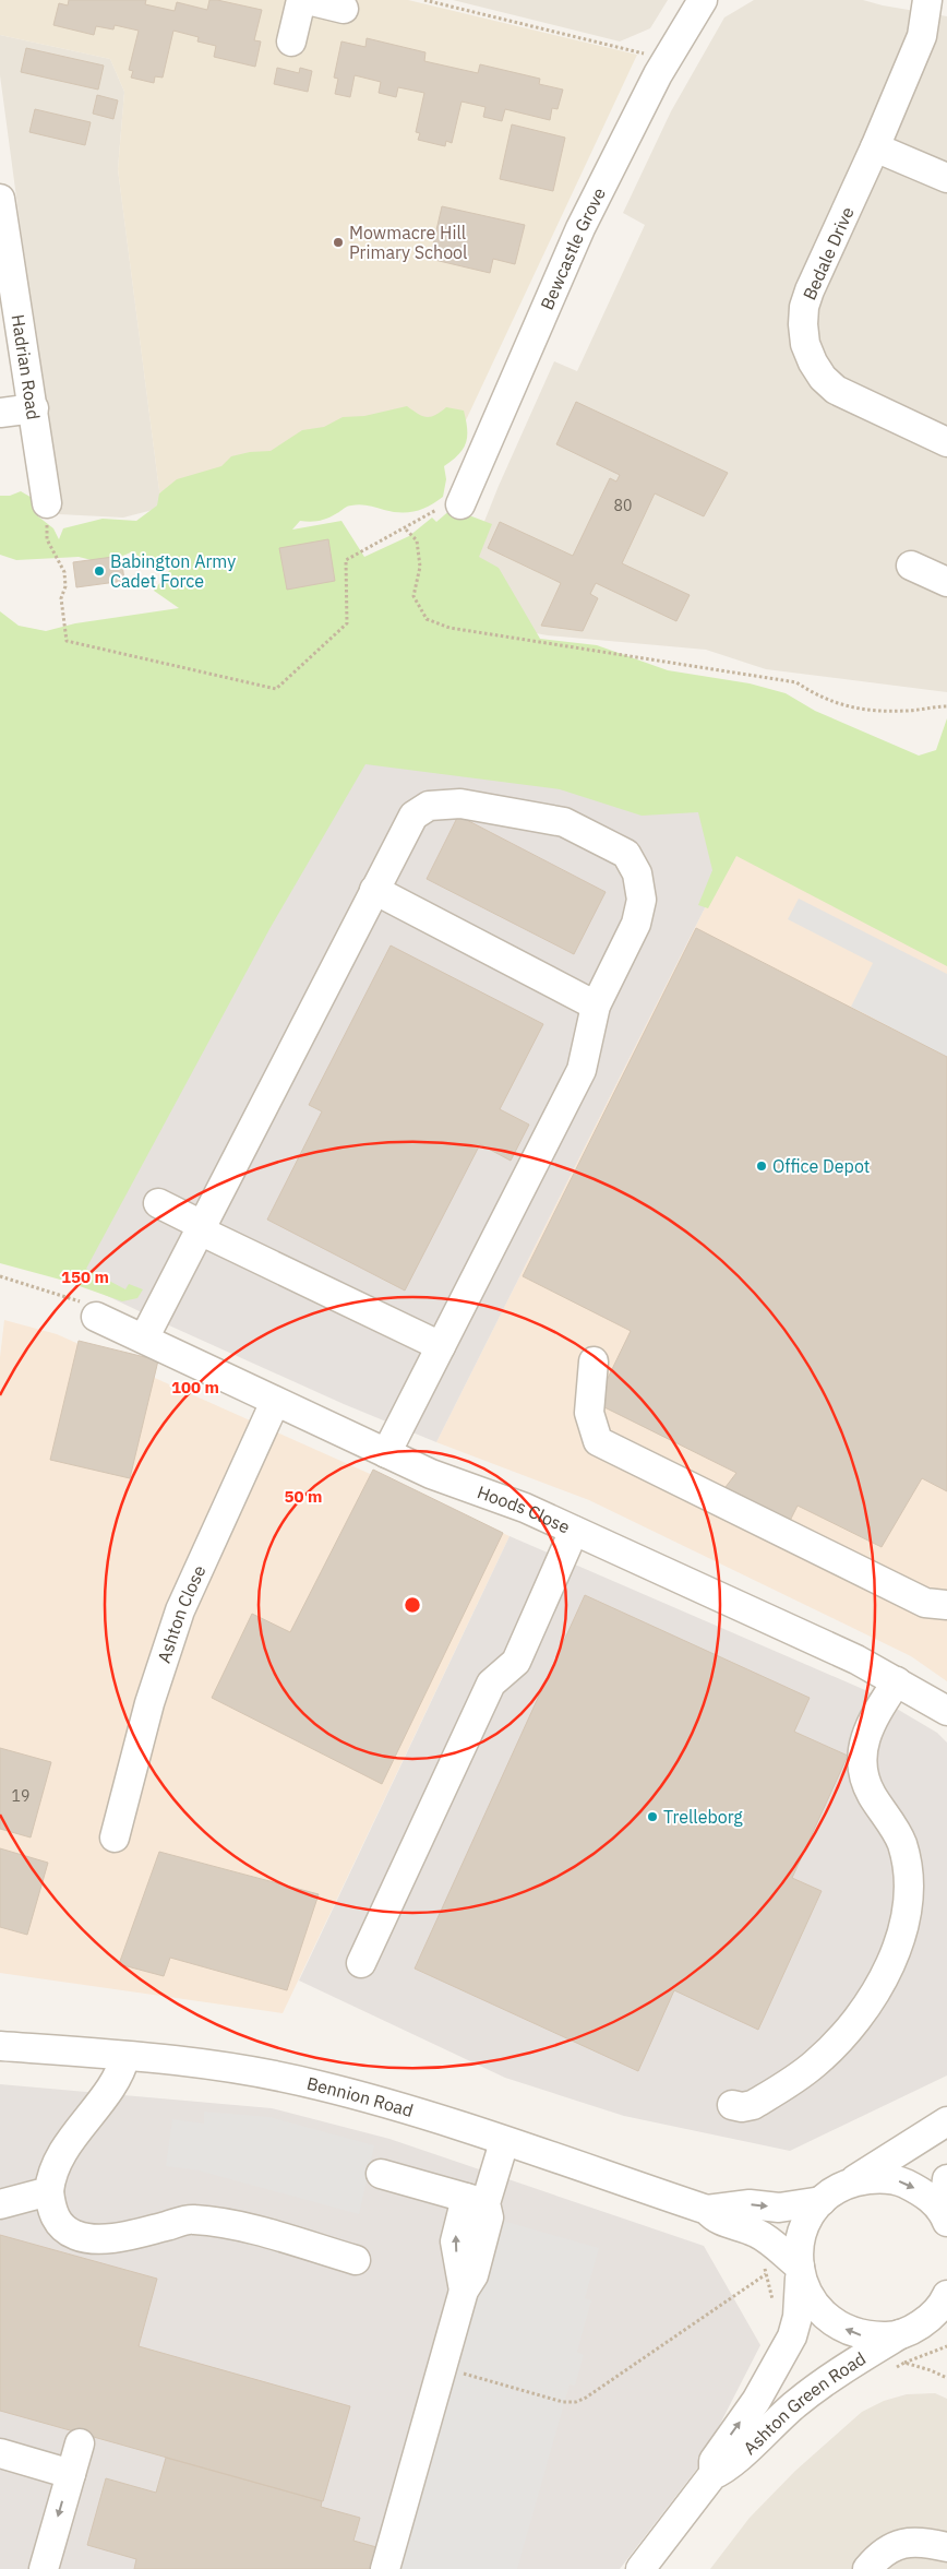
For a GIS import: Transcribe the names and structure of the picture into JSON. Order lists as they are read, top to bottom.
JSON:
{
  "streets": {
    "street": [
      "Bewcastle Grove",
      "Bedale Drive",
      "Hadrian Road",
      "Hoods Close",
      "Ashton Close",
      "Bennion Road",
      "Ashton Green Road"
    ]
  },
  "crossings": [
    ["Hoods Close", "Ashton Close"],
    ["Bennion Road", "Ashton Green Road"]
  ],
  "places": [
    "Mowmacre Hill Primary School",
    "Babington Army Cadet Force",
    "Office Depot",
    "Trelleborg"
  ],
  "house_numbers": ["80", "19"],
  "rings": ["150 m", "100 m", "50 m"]
}
